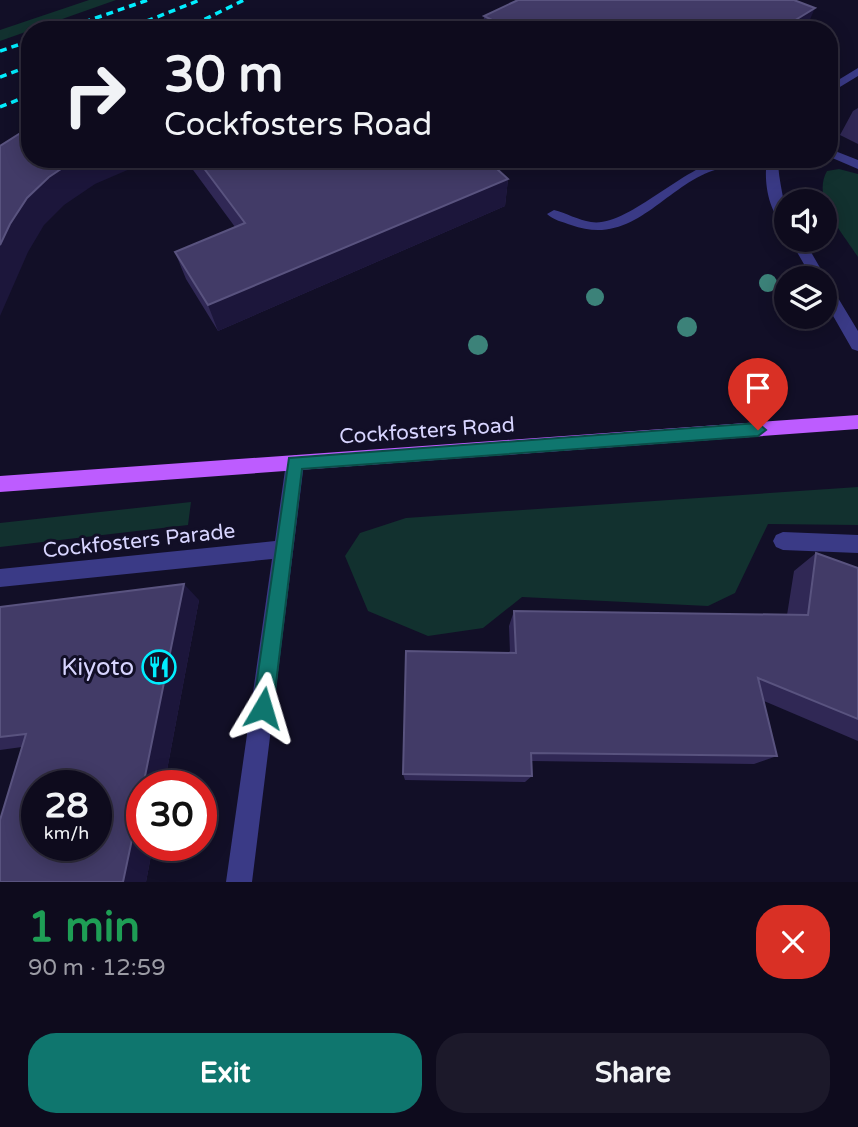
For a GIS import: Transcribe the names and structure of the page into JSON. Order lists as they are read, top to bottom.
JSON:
{
  "streets": {
    "main road": ["Cockfosters Road"],
    "street": ["Cockfosters Parade"]
  },
  "places": {
    "restaurant": ["Kiyoto"]
  },
  "page": {
    "turn": ["30 m", "Cockfosters Road"],
    "speed": "28 km/h",
    "limit": "30",
    "heading": ["1 min", "90 m · 12:59"],
    "buttons": ["Exit", "Share"]
  }
}
